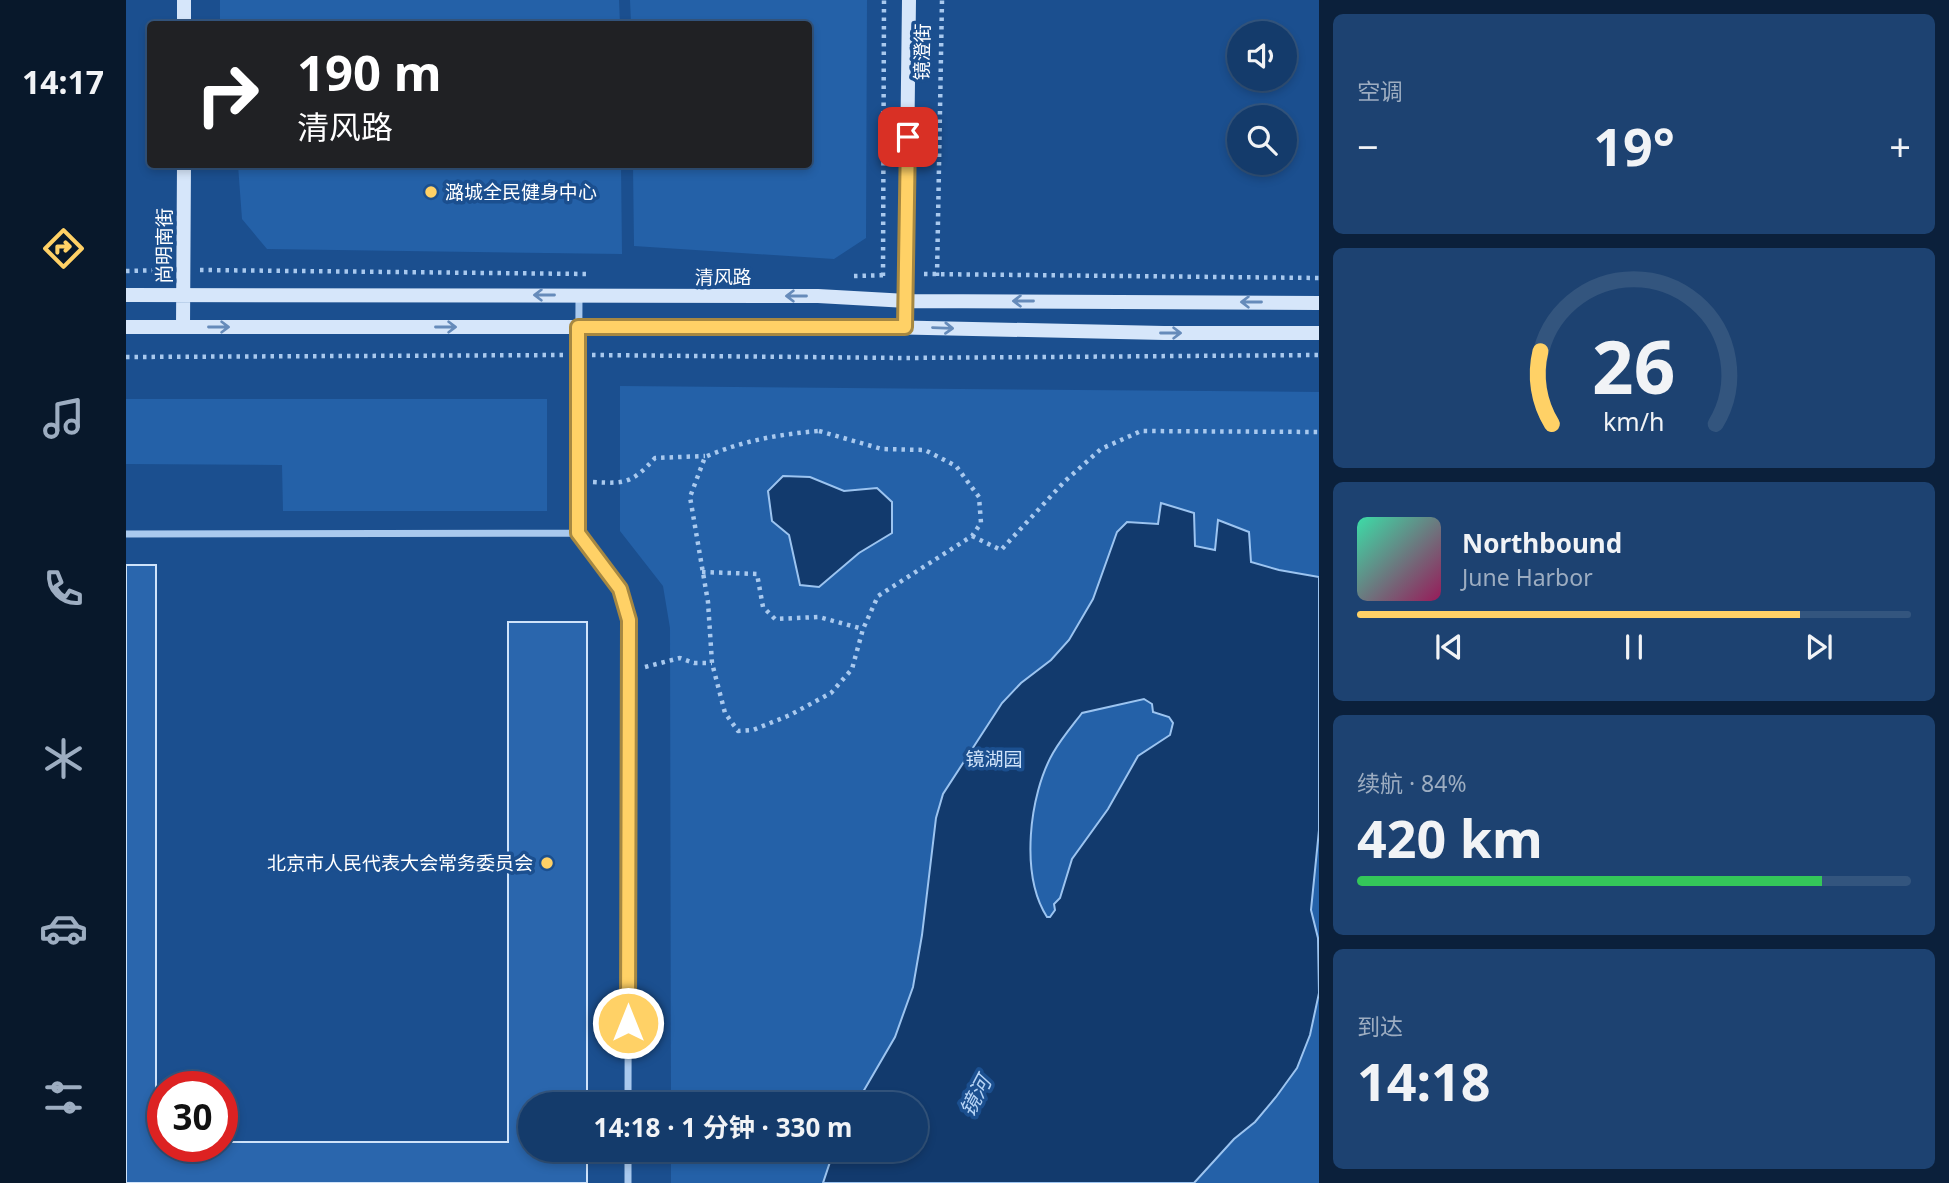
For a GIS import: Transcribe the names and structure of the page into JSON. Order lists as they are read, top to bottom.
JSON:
{
  "streets": {
    "street": ["镜澄街", "尚明南街", "清风路"]
  },
  "crossings": [
    ["镜澄街", "清风路"],
    ["尚明南街", "清风路"]
  ],
  "water": ["镜河"],
  "parks": ["镜湖园"],
  "places": ["潞城全民健身中心", "北京市人民代表大会常务委员会"],
  "page": {
    "tabs": "14:17",
    "tile": [
      "空调",
      ["续航 · 84%", "420 km"],
      ["到达", "14:18"]
    ],
    "turn": ["190 m", "清风路"],
    "heat": ["−", "19°", "+"],
    "song": ["Northbound", "June Harbor"],
    "limit": "30",
    "trip": "14:18 · 1 分钟 · 330 m",
    "gauge": ["26", "km/h"]
  }
}
